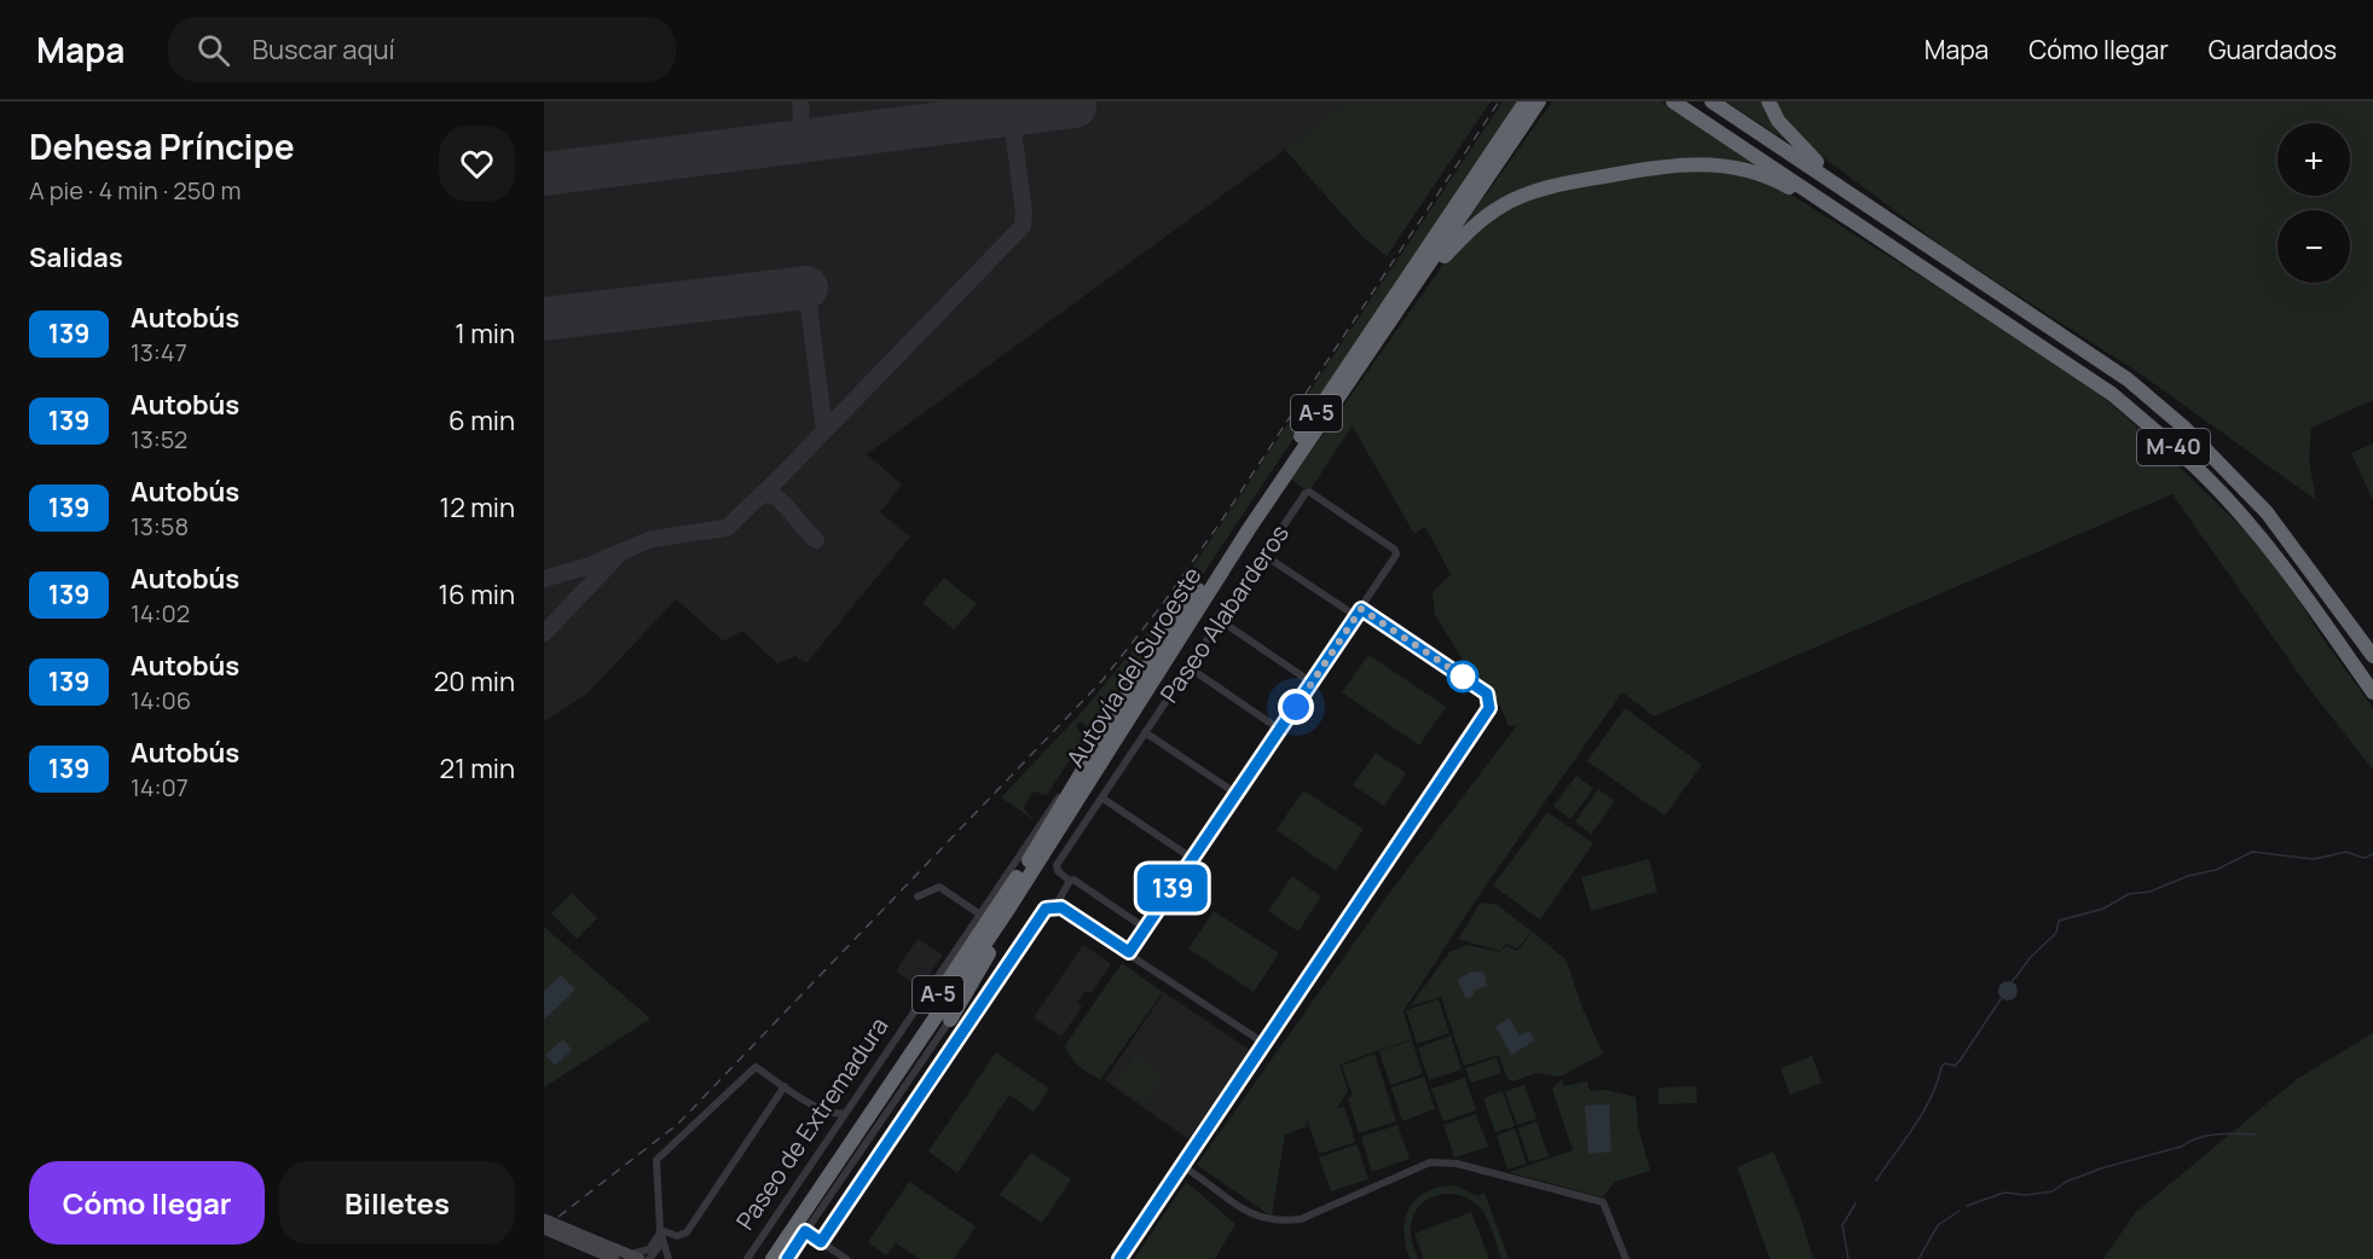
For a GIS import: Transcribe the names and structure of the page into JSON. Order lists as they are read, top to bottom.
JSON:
{
  "streets": {
    "highway": ["A-5", "M-40", "Autovía del Suroeste"],
    "street": ["Paseo Alabarderos", "Paseo de Extremadura"]
  },
  "crossings": [
    ["Autovía del Suroeste", "Paseo de Extremadura"]
  ],
  "lines": ["bus line 139"],
  "page": {
    "header": "Mapa",
    "search": "Buscar aquí",
    "nav": ["Mapa", "Cómo llegar", "Guardados"],
    "heading": [
      ["Dehesa Príncipe", "A pie · 4 min · 250 m"],
      "Salidas"
    ],
    "on_map": "139",
    "map_buttons": ["+", "−"],
    "list": [
      {
        "mark": "139",
        "name": "Autobús",
        "note": "13:47",
        "value": "1 min"
      },
      {
        "mark": "139",
        "name": "Autobús",
        "note": "13:52",
        "value": "6 min"
      },
      {
        "mark": "139",
        "name": "Autobús",
        "note": "13:58",
        "value": "12 min"
      },
      {
        "mark": "139",
        "name": "Autobús",
        "note": "14:02",
        "value": "16 min"
      },
      {
        "mark": "139",
        "name": "Autobús",
        "note": "14:06",
        "value": "20 min"
      },
      {
        "mark": "139",
        "name": "Autobús",
        "note": "14:07",
        "value": "21 min"
      }
    ],
    "buttons": ["Cómo llegar", "Billetes"]
  }
}
